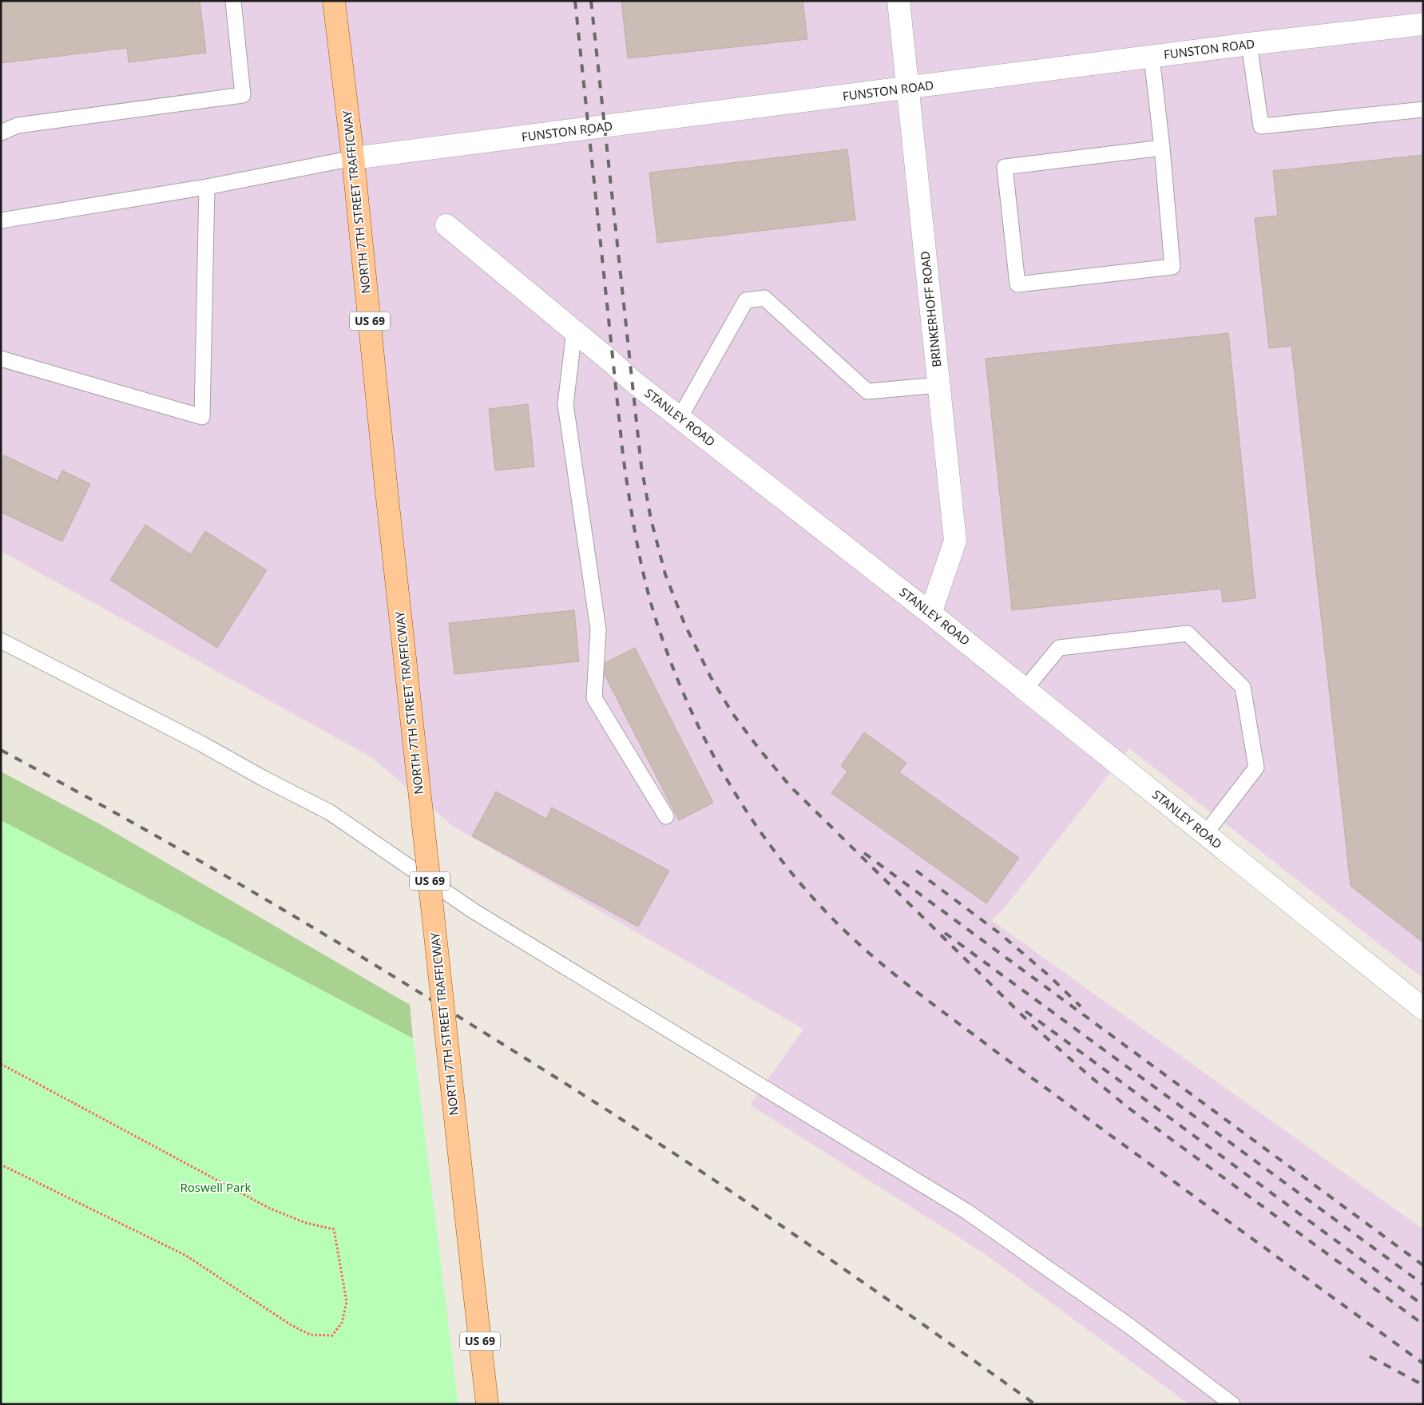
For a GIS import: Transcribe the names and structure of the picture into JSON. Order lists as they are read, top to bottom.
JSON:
{
  "streets": {
    "main road": ["NORTH 7TH STREET TRAFFICWAY", "US 69"],
    "street": ["FUNSTON ROAD", "BRINKERHOFF ROAD", "STANLEY ROAD"]
  },
  "crossings": [
    ["FUNSTON ROAD", "NORTH 7TH STREET TRAFFICWAY"],
    ["FUNSTON ROAD", "BRINKERHOFF ROAD"],
    ["BRINKERHOFF ROAD", "STANLEY ROAD"]
  ],
  "parks": ["Roswell Park"]
}
